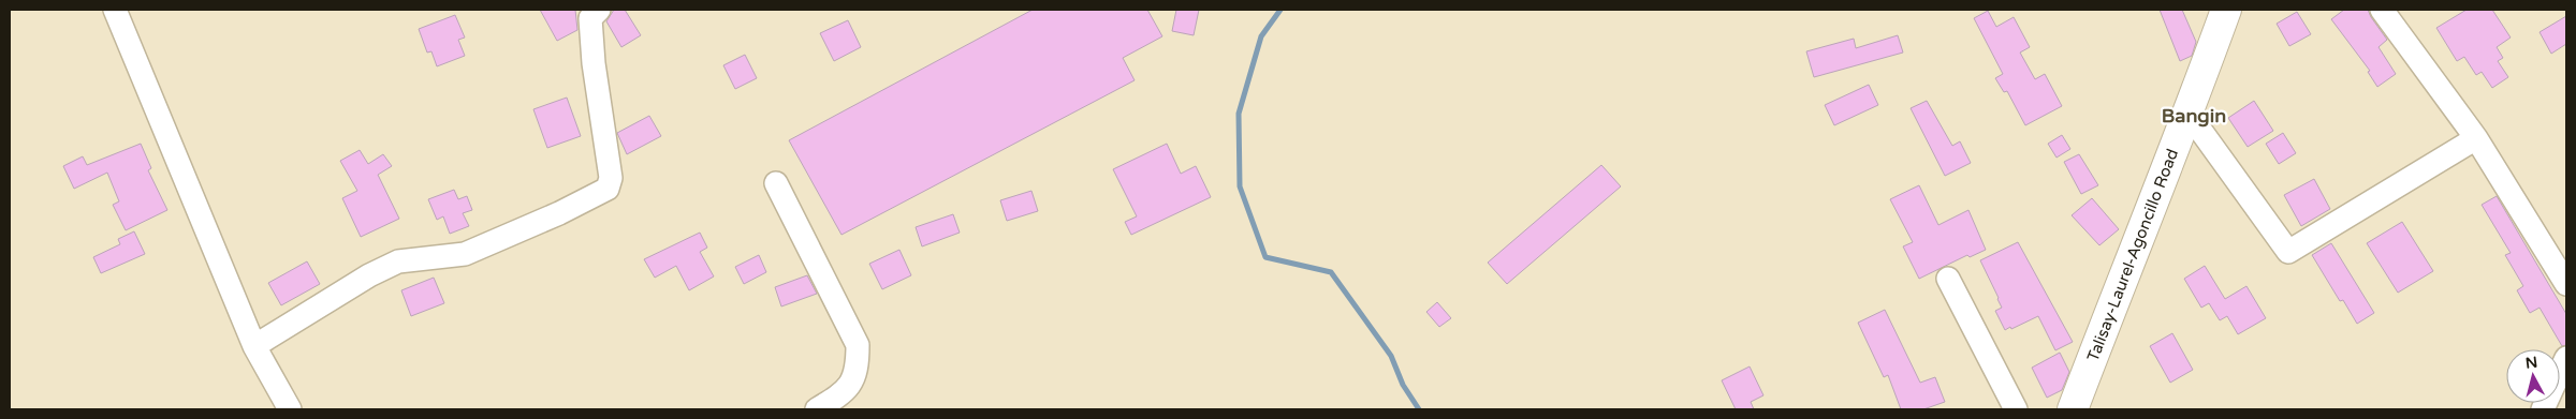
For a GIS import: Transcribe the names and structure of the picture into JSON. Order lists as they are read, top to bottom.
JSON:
{
  "streets": {
    "main road": ["Talisay-Laurel-Agoncillo Road"]
  },
  "districts": ["Bangin"],
  "north": "top"
}
